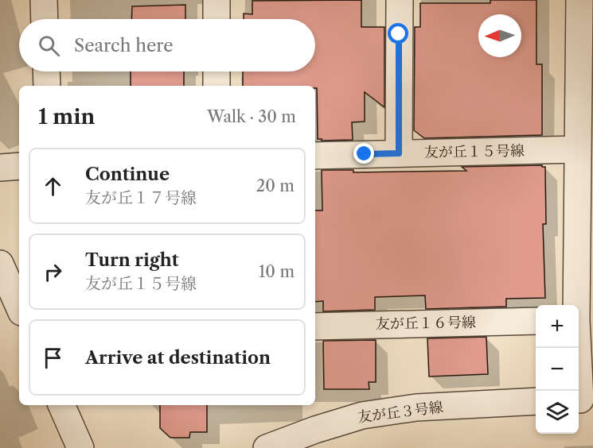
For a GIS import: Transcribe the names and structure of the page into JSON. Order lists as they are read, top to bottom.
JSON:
{
  "streets": {
    "street": ["友が丘１５号線", "友が丘１６号線", "友が丘３号線"]
  },
  "north": "left",
  "page": {
    "search": "Search here",
    "heading": ["1 min", "Walk · 30 m"],
    "list": [
      ["Continue", "友が丘１７号線", "20 m"],
      ["Turn right", "友が丘１５号線", "10 m"],
      "Arrive at destination"
    ],
    "map_buttons": ["+", "−"]
  }
}
